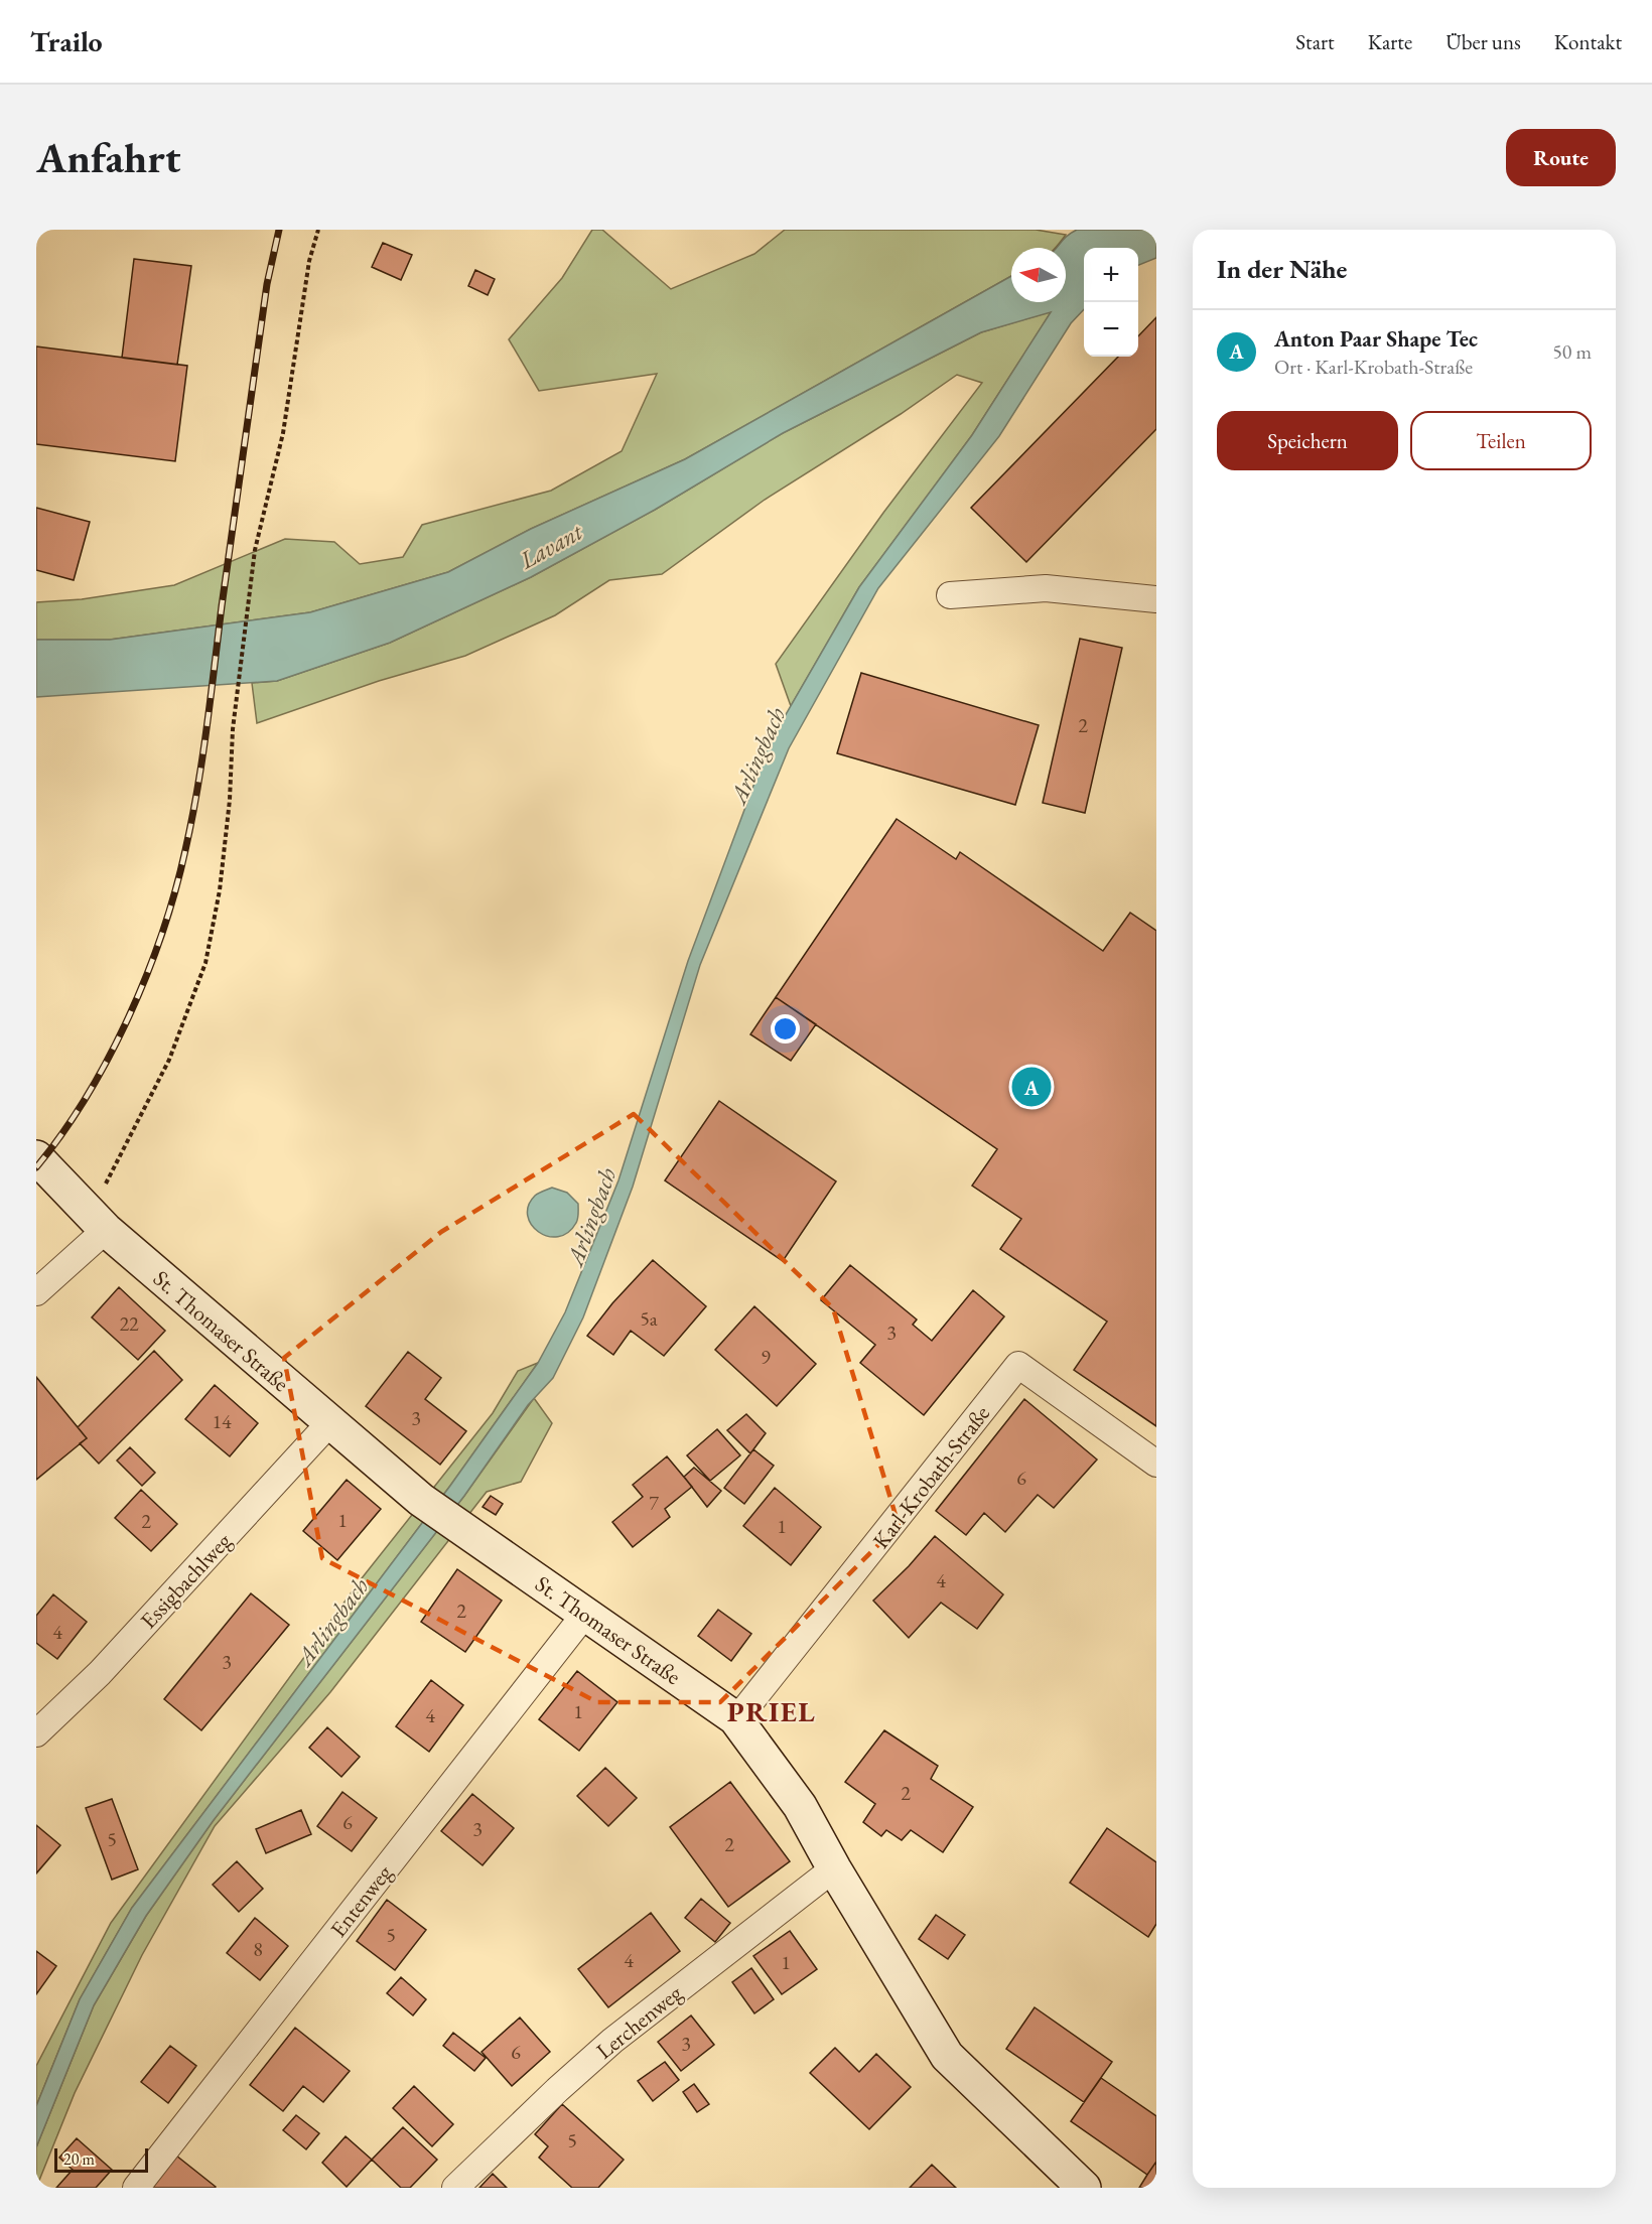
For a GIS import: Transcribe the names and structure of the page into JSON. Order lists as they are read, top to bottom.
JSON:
{
  "streets": {
    "main road": ["St. Thomaser Straße"],
    "street": [
      "Karl-Krobath-Straße",
      "Essigbachlweg",
      "Entenweg",
      "Lerchenweg"
    ]
  },
  "crossings": [
    ["St. Thomaser Straße", "Karl-Krobath-Straße"],
    ["St. Thomaser Straße", "Essigbachlweg"],
    ["St. Thomaser Straße", "Entenweg"],
    ["St. Thomaser Straße", "Lerchenweg"]
  ],
  "districts": ["PRIEL"],
  "water": ["Lavant", "Arlingbach"],
  "house_numbers": [
    "2",
    "5a",
    "22",
    "3",
    "9",
    "3",
    "14",
    "6",
    "7",
    "1",
    "2",
    "1",
    "4",
    "2",
    "4",
    "3",
    "1",
    "4",
    "2",
    "6",
    "3",
    "5",
    "2",
    "5",
    "8",
    "4",
    "1",
    "3",
    "6",
    "5"
  ],
  "scale_bar": "20 m",
  "north": "left",
  "page": {
    "header": "Trailo",
    "nav": [
      "Start",
      "Karte",
      "Über uns",
      "Kontakt"
    ],
    "buttons": [
      "Route",
      ["Speichern", "Teilen"]
    ],
    "title": "Anfahrt",
    "heading": "In der Nähe",
    "map_buttons": ["+", "−"],
    "list": [
      {
        "mark": "A",
        "name": "Anton Paar Shape Tec",
        "note": "Ort · Karl-Krobath-Straße",
        "value": "50 m"
      }
    ],
    "pins": "A",
    "scale": "20 m"
  }
}
